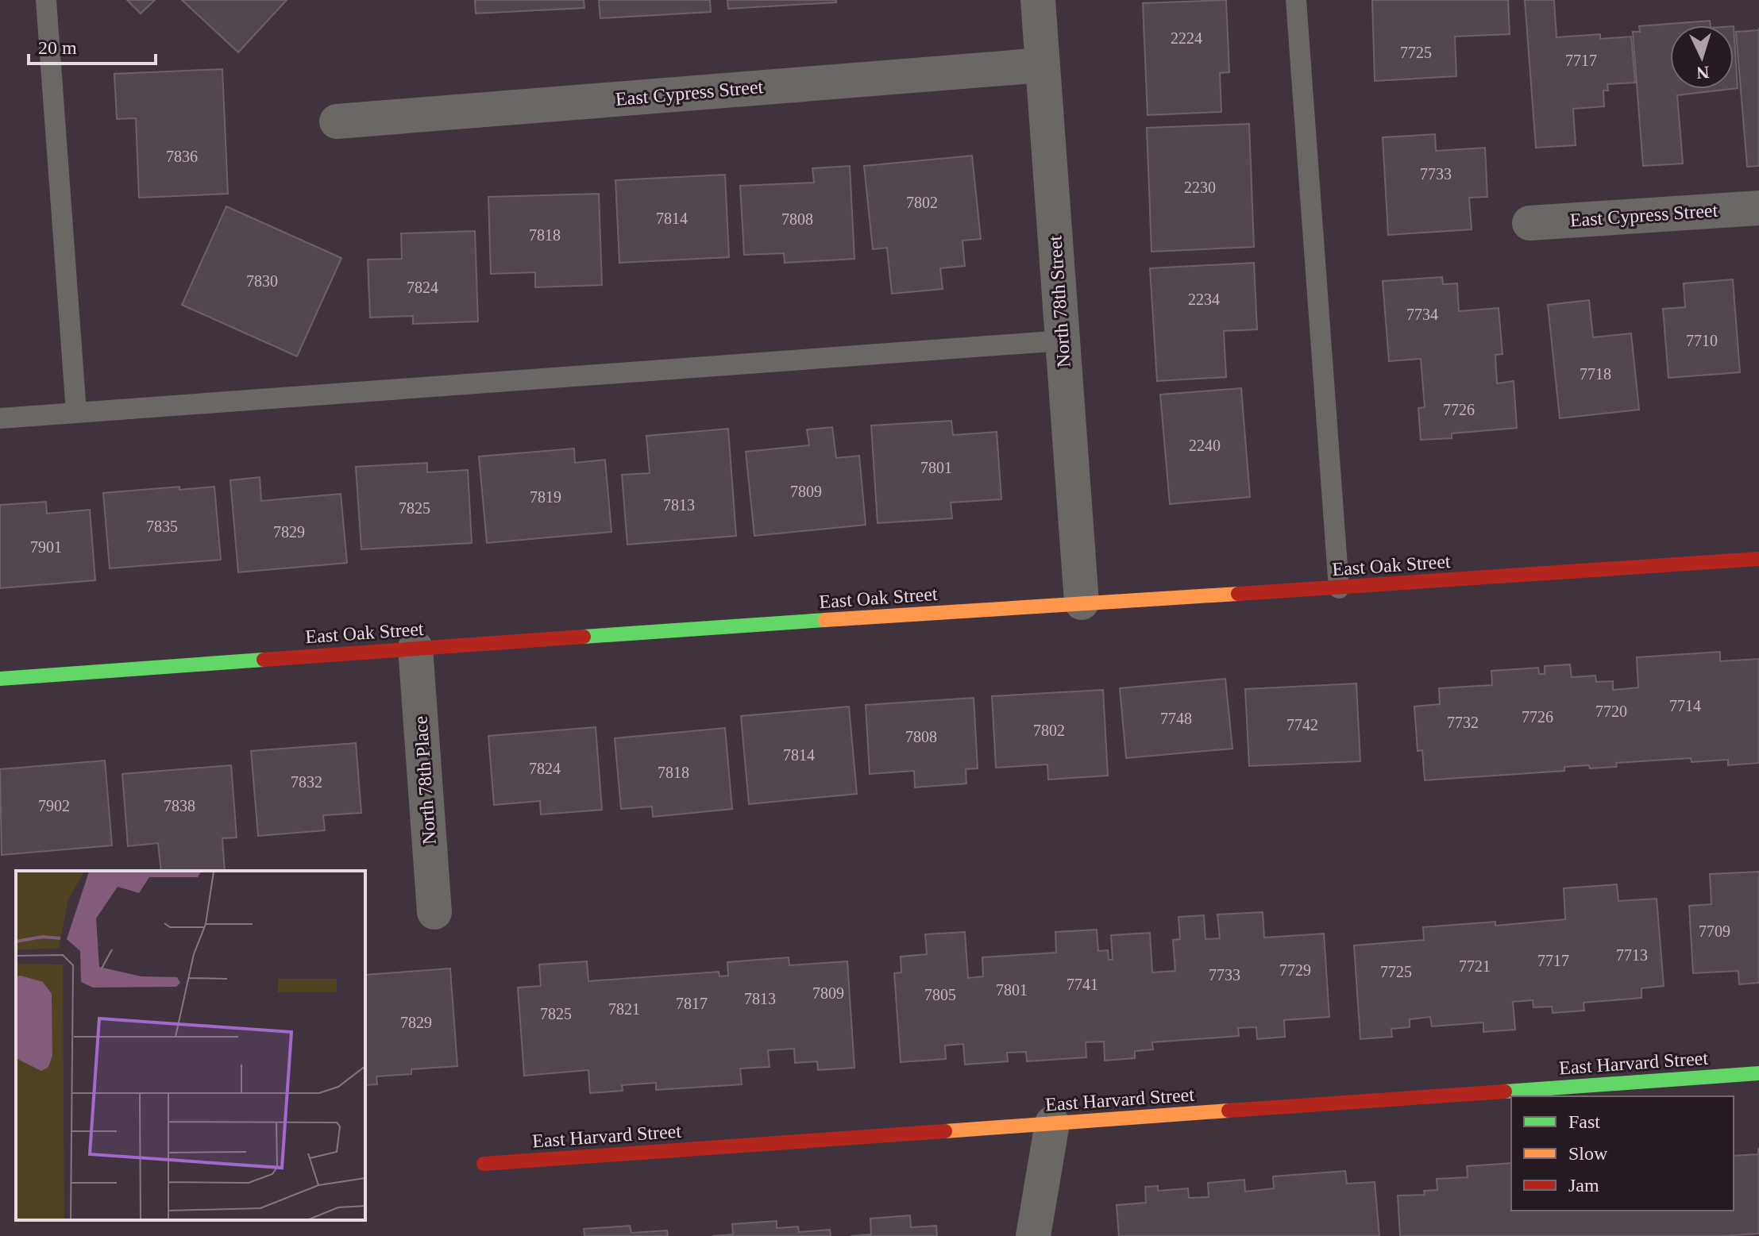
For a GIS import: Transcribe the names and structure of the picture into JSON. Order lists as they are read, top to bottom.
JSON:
{
  "streets": {
    "street": [
      "East Cypress Street",
      "North 78th Street",
      "East Oak Street",
      "North 78th Place",
      "East Harvard Street"
    ]
  },
  "crossings": [
    ["East Cypress Street", "North 78th Street"],
    ["North 78th Street", "East Oak Street"],
    ["East Oak Street", "North 78th Place"]
  ],
  "house_numbers": [
    "2224",
    "7725",
    "7717",
    "7836",
    "7733",
    "2230",
    "7802",
    "7814",
    "7808",
    "7818",
    "7830",
    "7824",
    "2234",
    "7734",
    "7710",
    "7718",
    "7726",
    "2240",
    "7801",
    "7809",
    "7819",
    "7813",
    "7825",
    "7835",
    "7829",
    "7901",
    "7714",
    "7720",
    "7726",
    "7748",
    "7732",
    "7742",
    "7802",
    "7808",
    "7814",
    "7824",
    "7818",
    "7832",
    "7902",
    "7838",
    "7709",
    "7713",
    "7717",
    "7721",
    "7729",
    "7725",
    "7733",
    "7741",
    "7801",
    "7809",
    "7805",
    "7813",
    "7817",
    "7821",
    "7825",
    "7829"
  ],
  "legend": ["Fast", "Slow", "Jam"],
  "scale_bar": "20 m",
  "north": "bottom"
}
